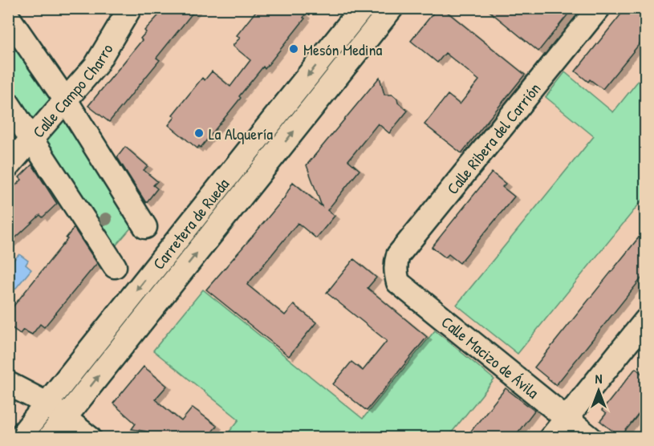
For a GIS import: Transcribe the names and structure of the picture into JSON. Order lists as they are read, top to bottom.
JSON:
{
  "streets": {
    "street": [
      "Calle Campo Charro",
      "Calle Ribera del Carrión",
      "Carretera de Rueda",
      "Calle Macizo de Ávila"
    ]
  },
  "crossings": [
    ["Calle Ribera del Carrión", "Calle Macizo de Ávila"]
  ],
  "places": ["Mesón Medina", "La Alquería"],
  "north": "top"
}
